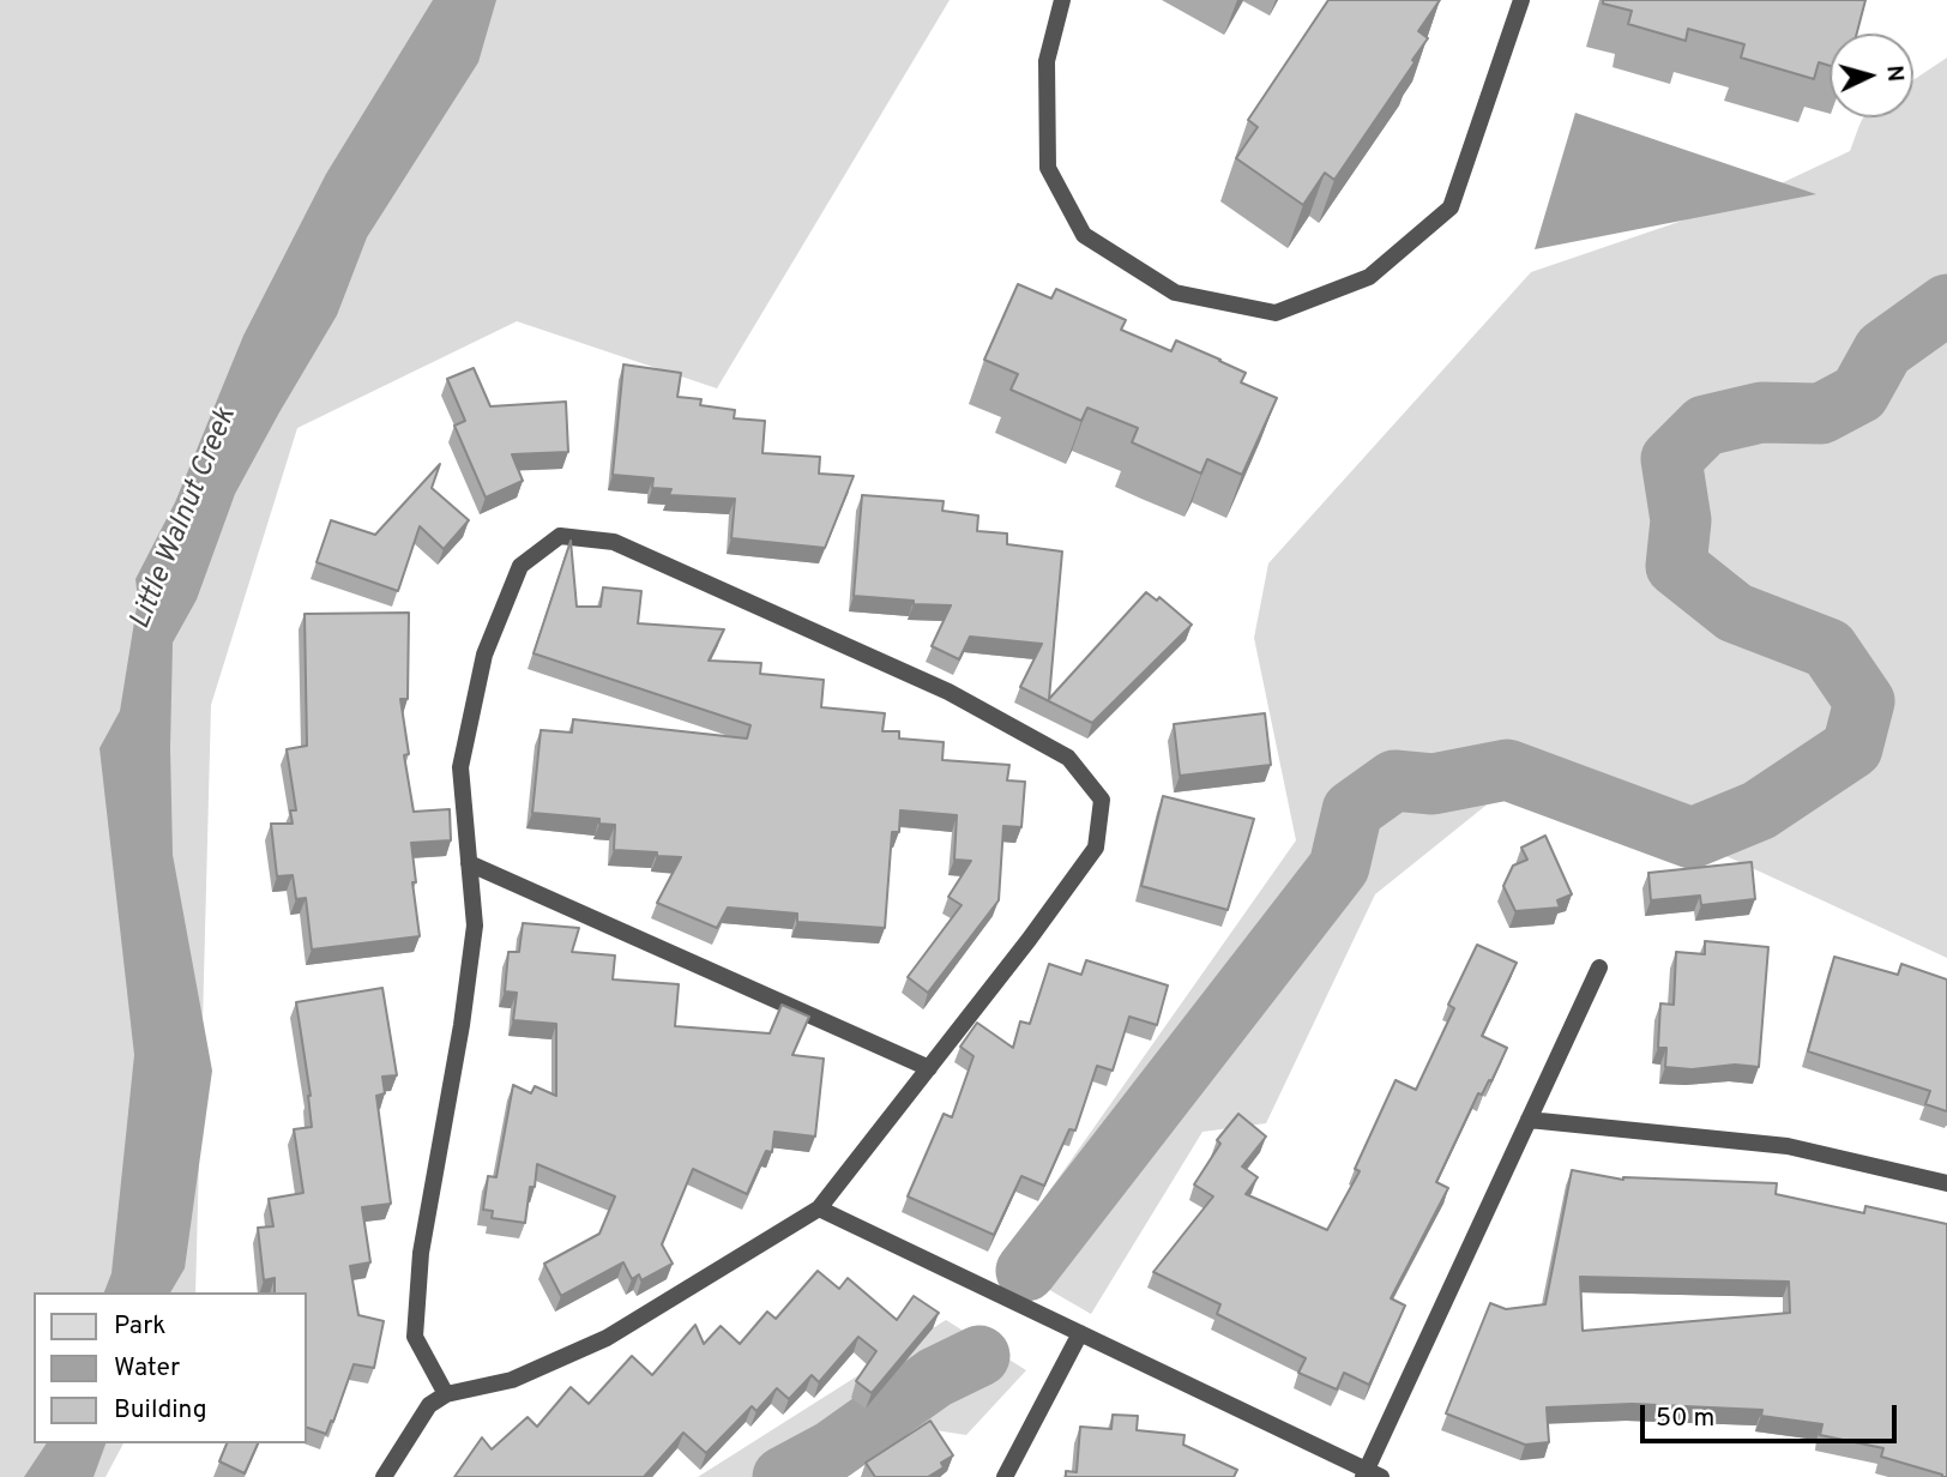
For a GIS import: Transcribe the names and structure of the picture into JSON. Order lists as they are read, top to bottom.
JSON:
{
  "water": ["Little Walnut Creek"],
  "legend": ["Park", "Water", "Building"],
  "scale_bar": "50 m",
  "north": "right"
}
